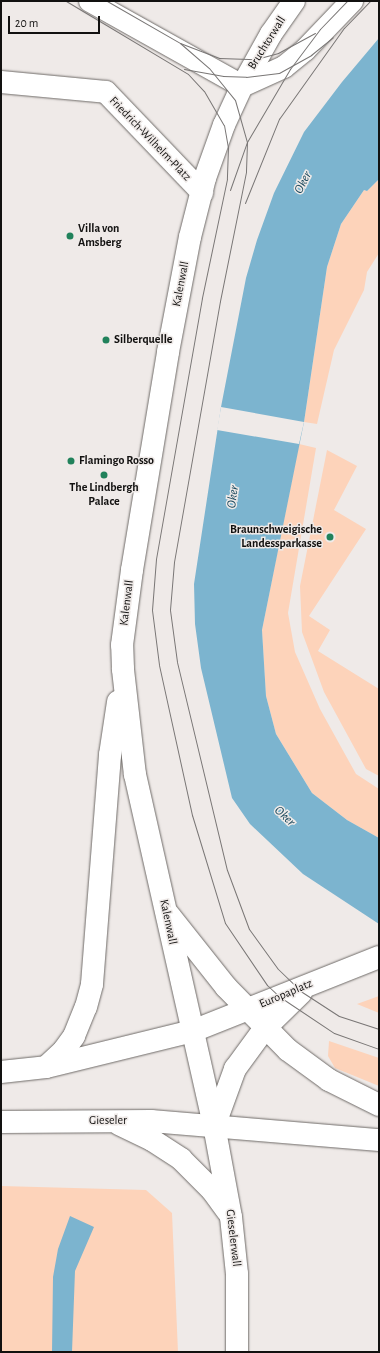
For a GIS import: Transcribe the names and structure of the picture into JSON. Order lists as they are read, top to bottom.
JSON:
{
  "streets": {
    "main road": [
      "Bruchtorwall",
      "Friedrich-Wilhelm-Platz",
      "Kalenwall",
      "Europaplatz",
      "Gieseler",
      "Gieselerwall"
    ]
  },
  "crossings": [
    ["Bruchtorwall", "Kalenwall"],
    ["Friedrich-Wilhelm-Platz", "Kalenwall"],
    ["Kalenwall", "Europaplatz"],
    ["Kalenwall", "Gieseler"],
    ["Kalenwall", "Gieselerwall"],
    ["Gieseler", "Gieselerwall"]
  ],
  "water": ["Oker"],
  "places": [
    "Villa von Amsberg",
    "Silberquelle",
    "Flamingo Rosso",
    "The Lindbergh Palace",
    "Braunschweigische Landessparkasse"
  ],
  "scale_bar": "20 m"
}
